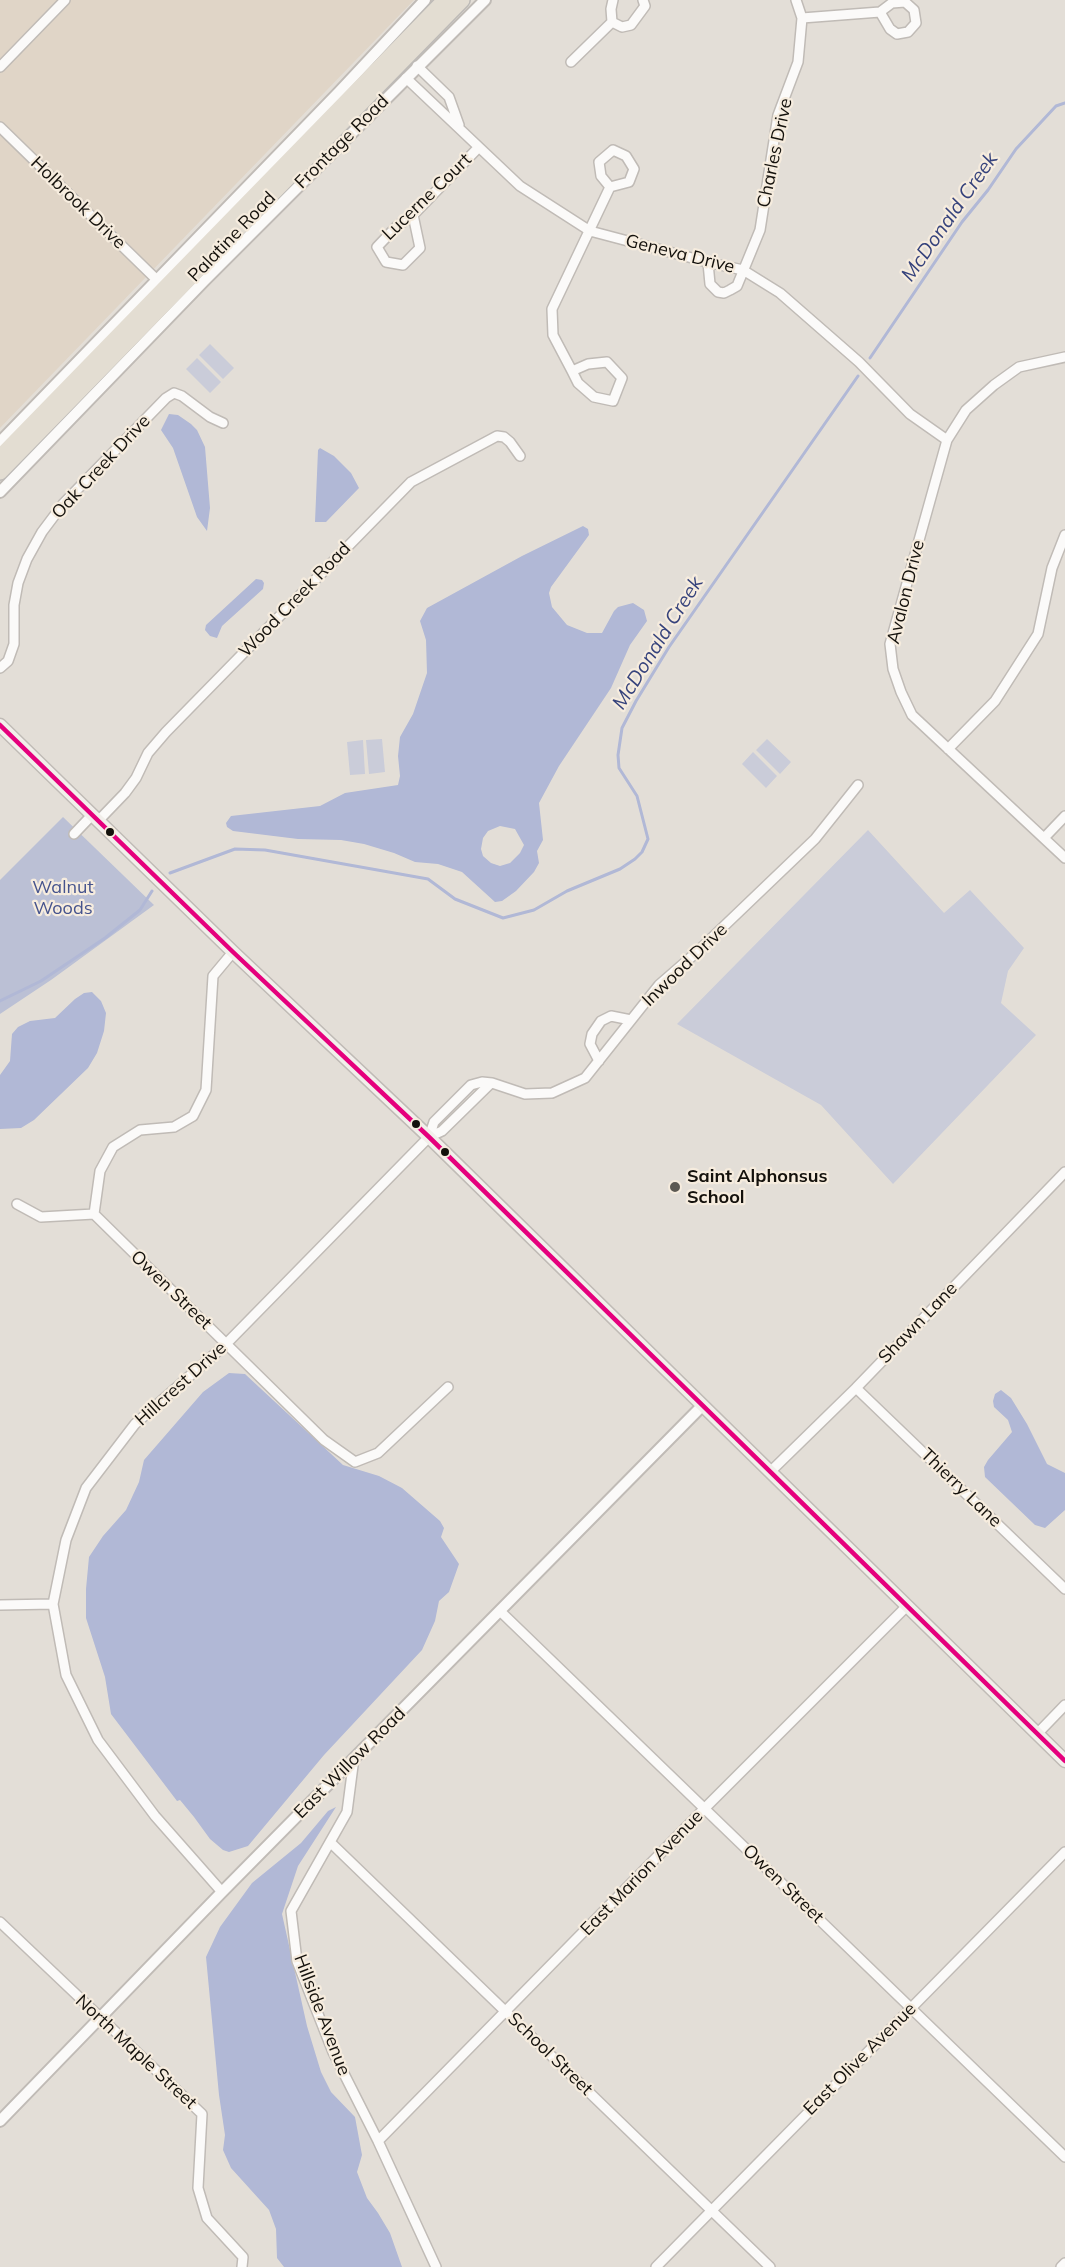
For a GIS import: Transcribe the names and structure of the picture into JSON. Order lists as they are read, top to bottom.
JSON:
{
  "streets": {
    "highway": ["Palatine Road"],
    "street": [
      "Frontage Road",
      "Charles Drive",
      "Lucerne Court",
      "Holbrook Drive",
      "Geneva Drive",
      "Oak Creek Drive",
      "Avalon Drive",
      "Wood Creek Road",
      "Inwood Drive",
      "Owen Street",
      "Shawn Lane",
      "Hillcrest Drive",
      "Thierry Lane",
      "East Willow Road",
      "East Marion Avenue",
      "Hillside Avenue",
      "North Maple Street",
      "School Street",
      "East Olive Avenue"
    ]
  },
  "crossings": [
    ["Frontage Road", "Holbrook Drive"],
    ["Frontage Road", "Geneva Drive"],
    ["Charles Drive", "Geneva Drive"],
    ["Lucerne Court", "Geneva Drive"],
    ["Geneva Drive", "Avalon Drive"],
    ["Inwood Drive", "Hillcrest Drive"],
    ["Owen Street", "Hillcrest Drive"],
    ["Owen Street", "East Willow Road"],
    ["Owen Street", "East Marion Avenue"],
    ["Owen Street", "East Olive Avenue"],
    ["Shawn Lane", "Thierry Lane"],
    ["Hillcrest Drive", "East Willow Road"],
    ["East Willow Road", "Hillside Avenue"],
    ["East Willow Road", "North Maple Street"],
    ["East Marion Avenue", "Hillside Avenue"],
    ["East Marion Avenue", "School Street"],
    ["Hillside Avenue", "School Street"],
    ["School Street", "East Olive Avenue"]
  ],
  "water": ["McDonald Creek"],
  "parks": ["Walnut Woods"],
  "places": ["Saint Alphonsus School"]
}
